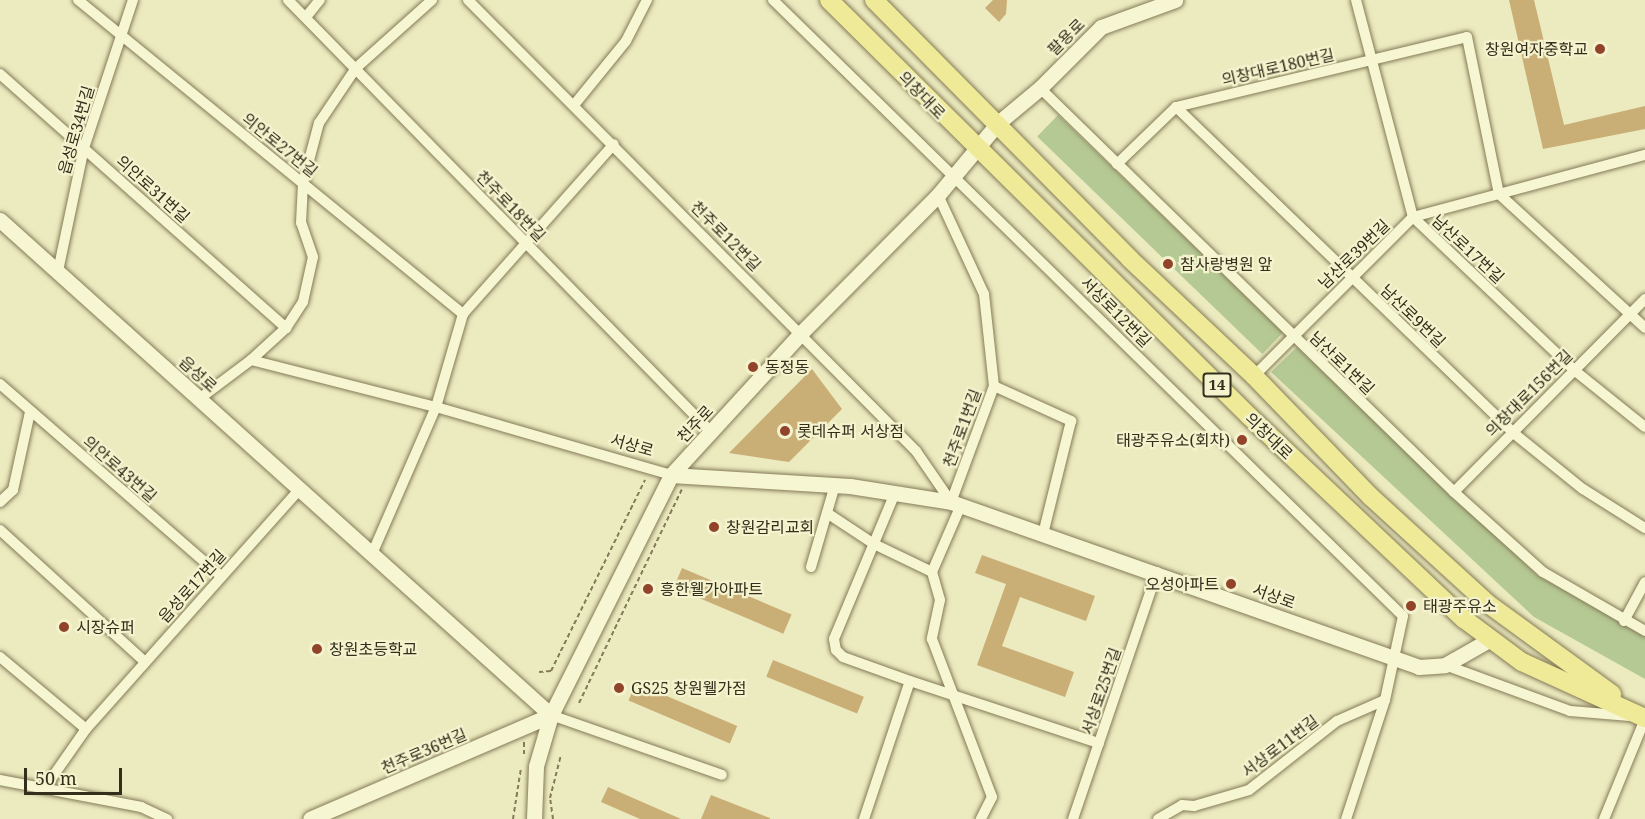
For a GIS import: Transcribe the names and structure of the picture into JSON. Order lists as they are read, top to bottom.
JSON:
{
  "streets": {
    "main road": [
      "팔용로",
      "의창대로",
      "읍성로",
      "14",
      "천주로",
      "서상로",
      "천주로36번길"
    ],
    "street": [
      "의창대로180번길",
      "읍성로34번길",
      "의안로27번길",
      "의안로31번길",
      "천주로18번길",
      "천주로12번길",
      "남산로17번길",
      "남산로39번길",
      "서상로12번길",
      "남산로9번길",
      "남산로1번길",
      "의창대로156번길",
      "천주로1번길",
      "의안로43번길",
      "읍성로17번길",
      "서상로25번길",
      "서상로11번길"
    ]
  },
  "crossings": [
    ["팔용로", "의창대로"],
    ["팔용로", "남산로1번길"],
    ["팔용로", "천주로"],
    ["의창대로180번길", "남산로17번길"],
    ["의창대로180번길", "남산로39번길"],
    ["의창대로180번길", "남산로9번길"],
    ["의창대로", "남산로39번길"],
    ["의창대로", "천주로"],
    ["의창대로", "서상로"],
    ["읍성로34번길", "의안로27번길"],
    ["읍성로34번길", "의안로31번길"],
    ["읍성로34번길", "읍성로"],
    ["천주로18번길", "천주로"],
    ["천주로12번길", "천주로"],
    ["천주로12번길", "천주로1번길"],
    ["천주로12번길", "서상로"],
    ["남산로17번길", "남산로39번길"],
    ["남산로17번길", "의창대로156번길"],
    ["남산로39번길", "남산로9번길"],
    ["남산로39번길", "남산로1번길"],
    ["서상로12번길", "천주로"],
    ["서상로12번길", "서상로"],
    ["남산로9번길", "의창대로156번길"],
    ["남산로1번길", "의창대로156번길"],
    ["읍성로", "천주로"],
    ["읍성로", "읍성로17번길"],
    ["읍성로", "천주로36번길"],
    ["천주로", "천주로1번길"],
    ["천주로", "서상로"],
    ["천주로", "천주로36번길"],
    ["천주로1번길", "서상로"],
    ["서상로", "서상로25번길"],
    ["의안로43번길", "읍성로17번길"]
  ],
  "places": [
    "창원여자중학교",
    "참사랑병원 앞",
    "동정동",
    "롯데슈퍼 서상점",
    "태광주유소(회차)",
    "창원감리교회",
    "오성아파트",
    "흥한웰가아파트",
    "태광주유소",
    "시장슈퍼",
    "창원초등학교",
    "GS25 창원웰가점"
  ],
  "scale_bar": "50 m"
}
